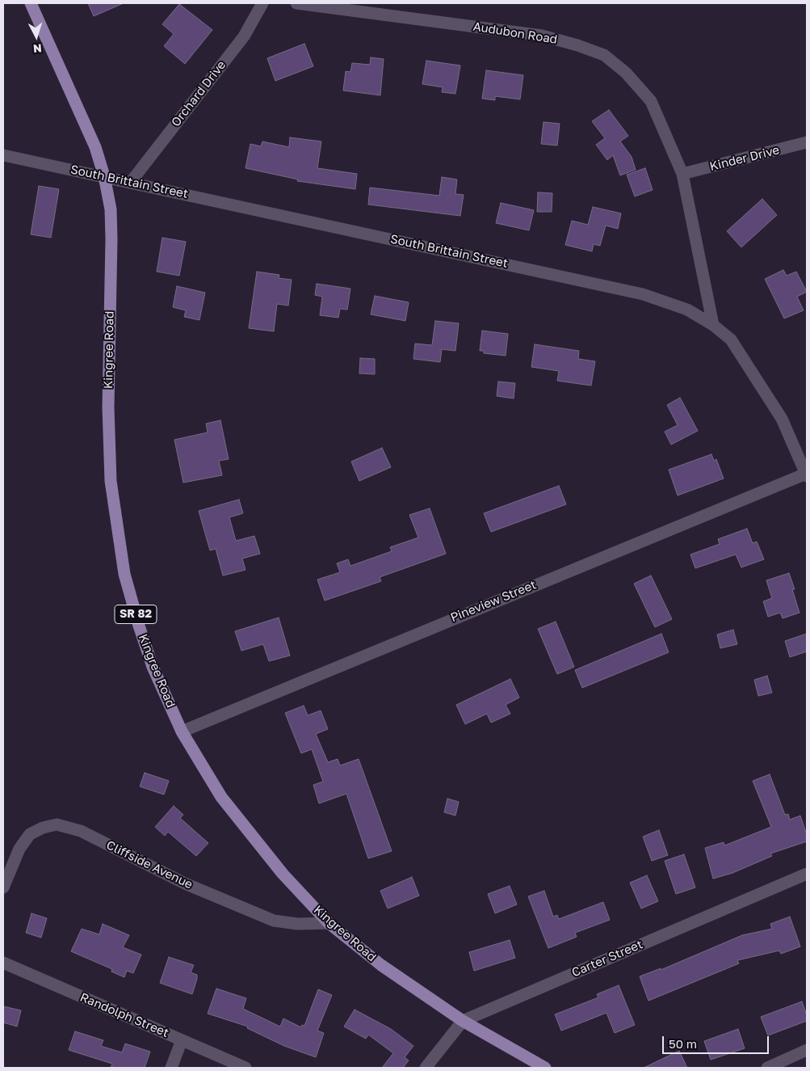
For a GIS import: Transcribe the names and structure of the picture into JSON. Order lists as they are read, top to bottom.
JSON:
{
  "streets": {
    "main road": ["Kingree Road", "SR 82"],
    "street": [
      "Audubon Road",
      "Orchard Drive",
      "Kinder Drive",
      "South Brittain Street",
      "Pineview Street",
      "Cliffside Avenue",
      "Carter Street",
      "Randolph Street"
    ]
  },
  "crossings": [
    ["Audubon Road", "Kinder Drive"],
    ["Audubon Road", "South Brittain Street"],
    ["Orchard Drive", "South Brittain Street"],
    ["South Brittain Street", "Kingree Road"],
    ["South Brittain Street", "Pineview Street"],
    ["Kingree Road", "Pineview Street"],
    ["Kingree Road", "Cliffside Avenue"],
    ["Kingree Road", "Carter Street"]
  ],
  "scale_bar": "50 m",
  "north": "bottom"
}
